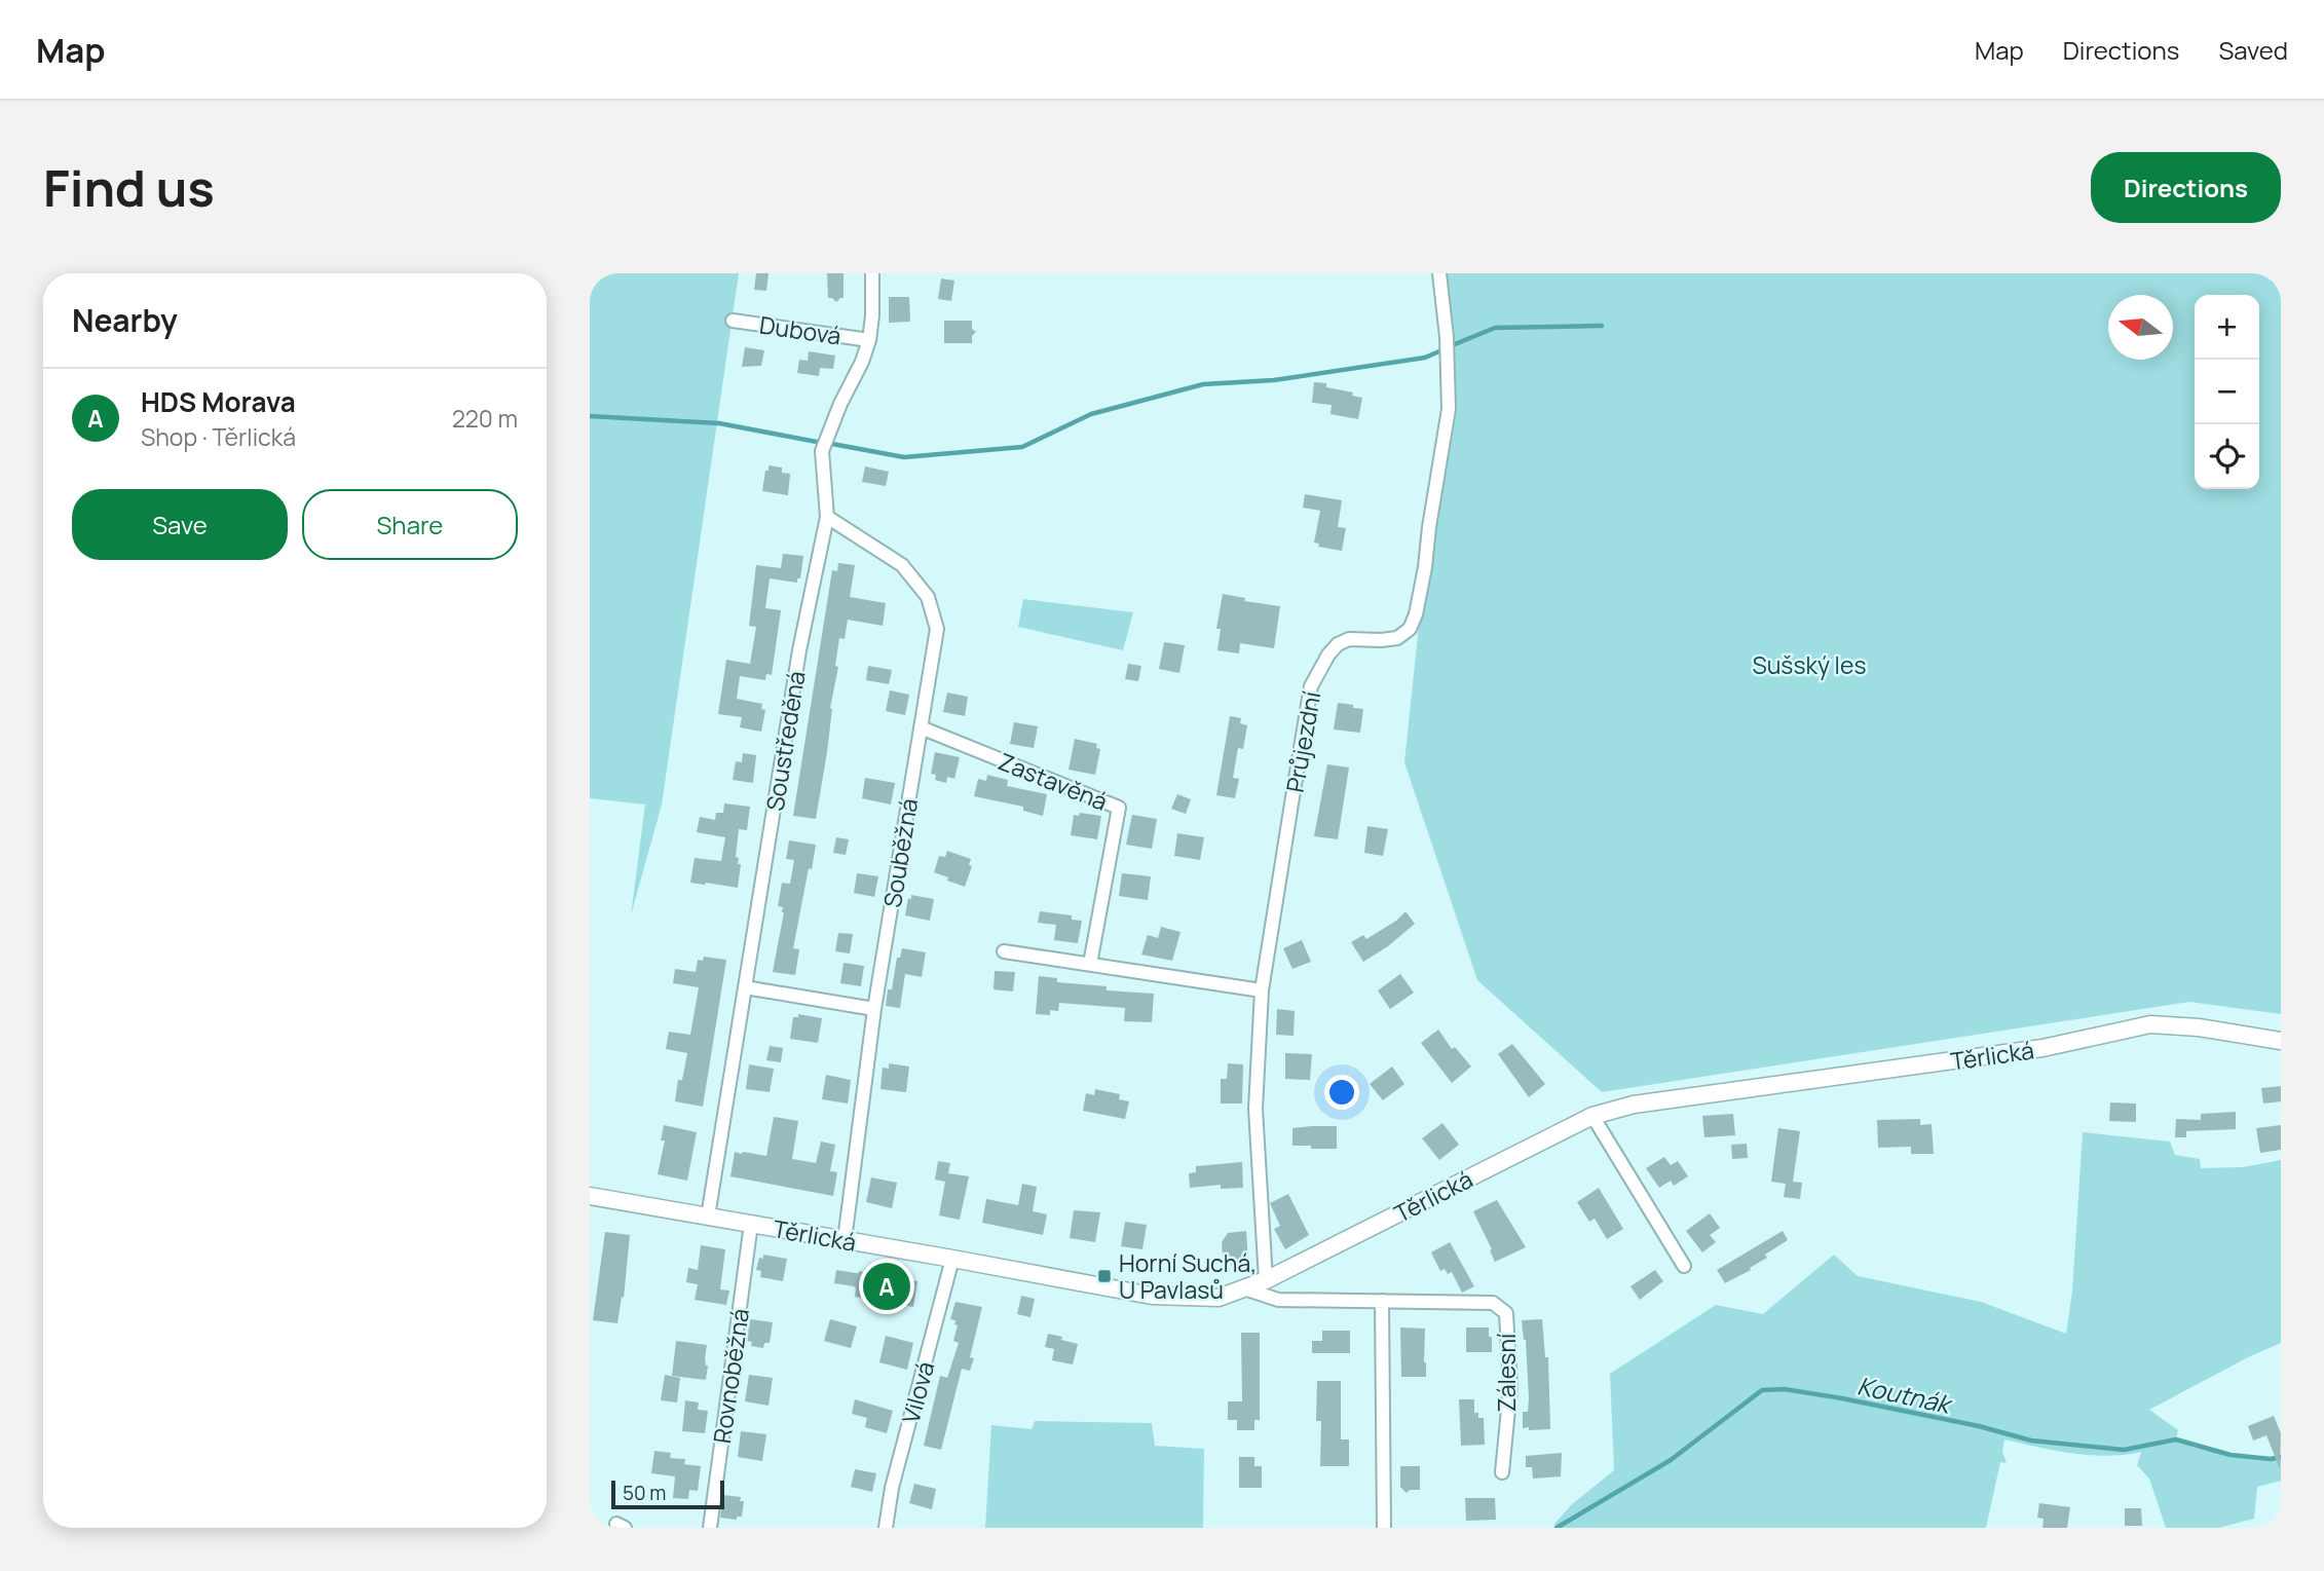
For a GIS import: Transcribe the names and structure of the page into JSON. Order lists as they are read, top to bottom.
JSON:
{
  "streets": {
    "main road": ["Těrlická"],
    "street": [
      "Dubová",
      "Soustředěná",
      "Průjezdní",
      "Zastavěná",
      "Souběžná",
      "Zálesní",
      "Rovnoběžná",
      "Vilová"
    ]
  },
  "crossings": [
    ["Dubová", "Soustředěná"],
    ["Soustředěná", "Souběžná"],
    ["Soustředěná", "Těrlická"],
    ["Průjezdní", "Těrlická"],
    ["Zastavěná", "Souběžná"],
    ["Souběžná", "Těrlická"],
    ["Těrlická", "Zálesní"],
    ["Těrlická", "Rovnoběžná"],
    ["Těrlická", "Vilová"]
  ],
  "water": ["Koutnák"],
  "parks": ["Sušský les"],
  "places": {
    "transit": ["Horní Suchá, U Pavlasů"]
  },
  "scale_bar": "50 m",
  "north": "left",
  "page": {
    "header": "Map",
    "nav": ["Map", "Directions", "Saved"],
    "buttons": [
      "Directions",
      ["Save", "Share"]
    ],
    "title": "Find us",
    "heading": "Nearby",
    "map_buttons": ["+", "−"],
    "list": [
      {
        "mark": "A",
        "name": "HDS Morava",
        "note": "Shop · Těrlická",
        "value": "220 m"
      }
    ],
    "pins": "A",
    "scale": "50 m"
  }
}
